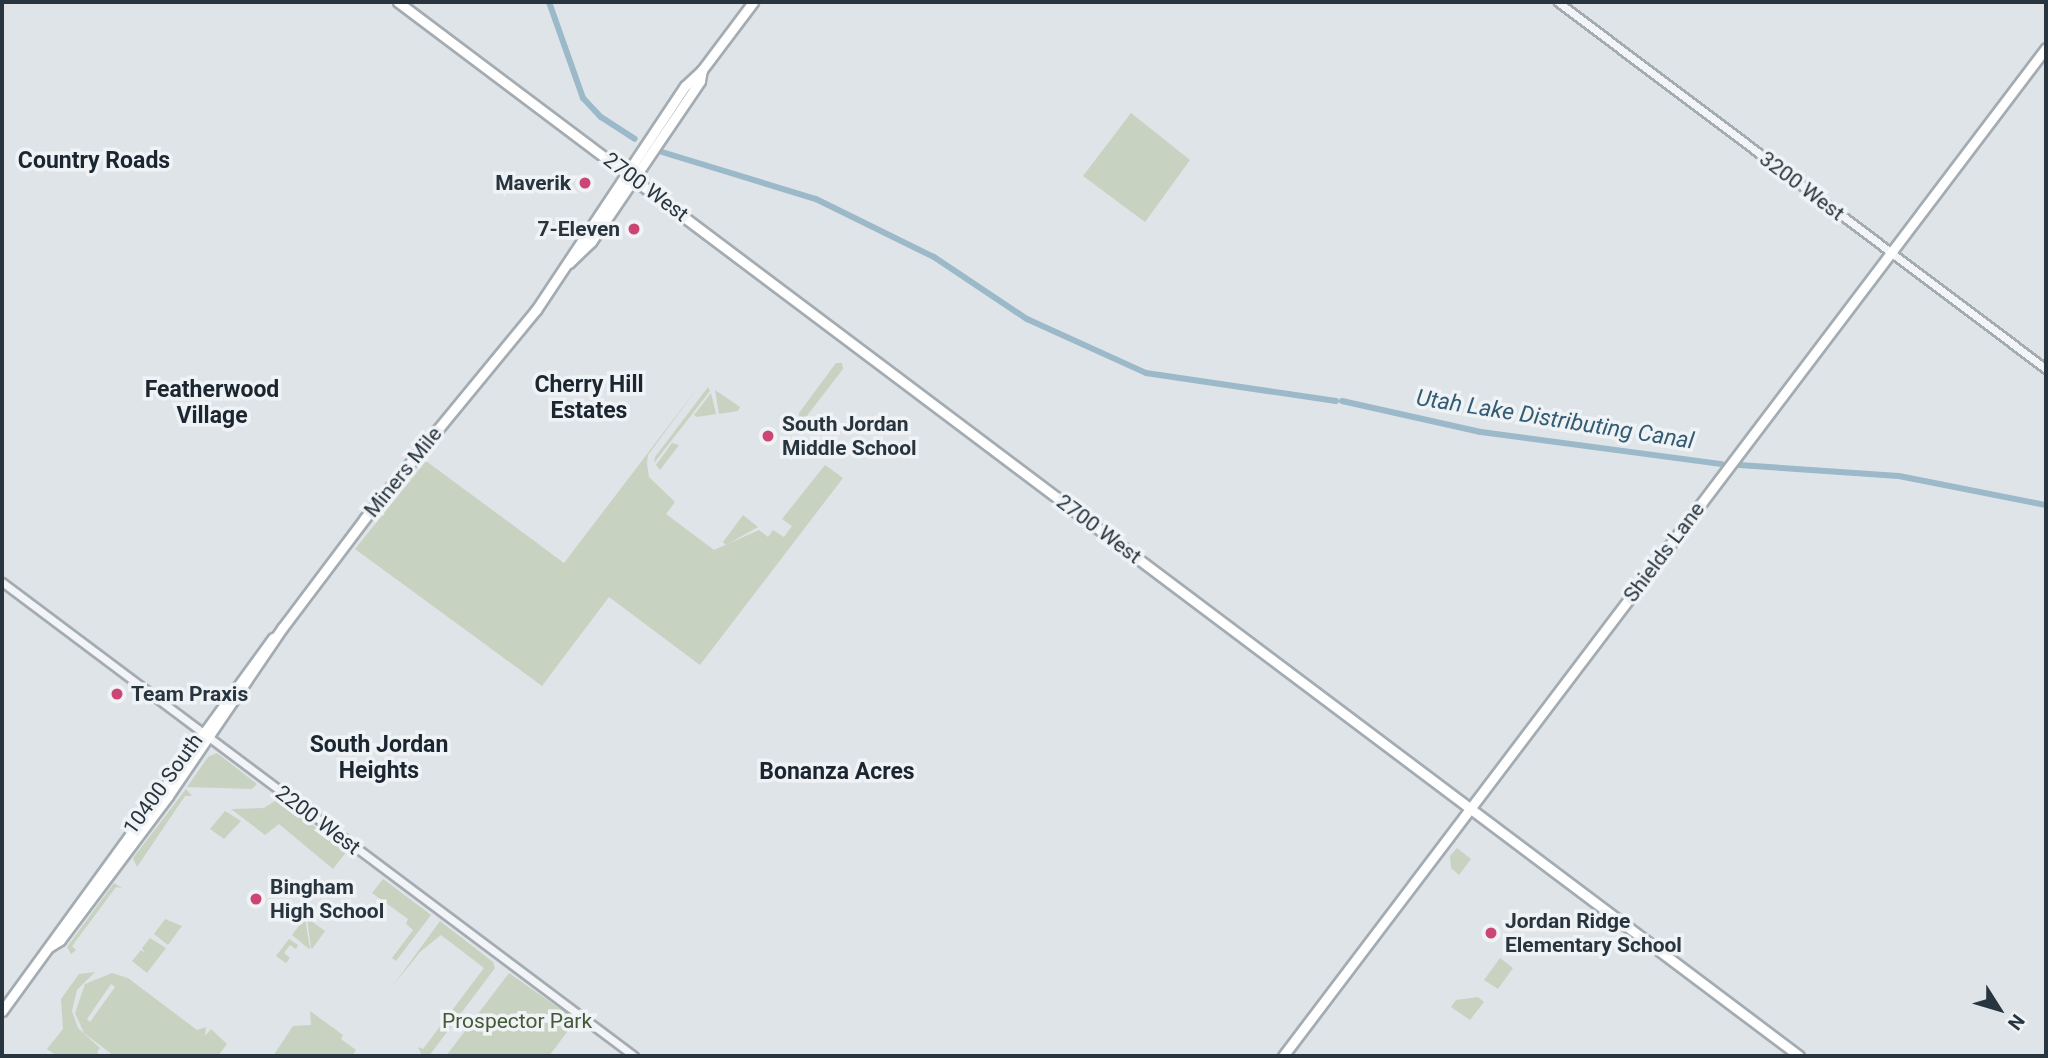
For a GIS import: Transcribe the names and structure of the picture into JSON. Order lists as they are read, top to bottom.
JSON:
{
  "streets": {
    "main road": [
      "2700 West",
      "Miners Mile",
      "Shields Lane",
      "10400 South"
    ],
    "street": ["3200 West", "2200 West"]
  },
  "crossings": [
    ["3200 West", "Shields Lane"],
    ["2700 West", "Shields Lane"],
    ["Miners Mile", "10400 South"],
    ["10400 South", "2200 West"]
  ],
  "districts": [
    "Country Roads",
    "Cherry Hill Estates",
    "Featherwood Village",
    "South Jordan Heights",
    "Bonanza Acres"
  ],
  "water": ["Utah Lake Distributing Canal"],
  "parks": ["Prospector Park"],
  "places": [
    "Maverik",
    "7-Eleven",
    "South Jordan Middle School",
    "Team Praxis",
    "Bingham High School",
    "Jordan Ridge Elementary School"
  ],
  "north": "bottom right"
}
